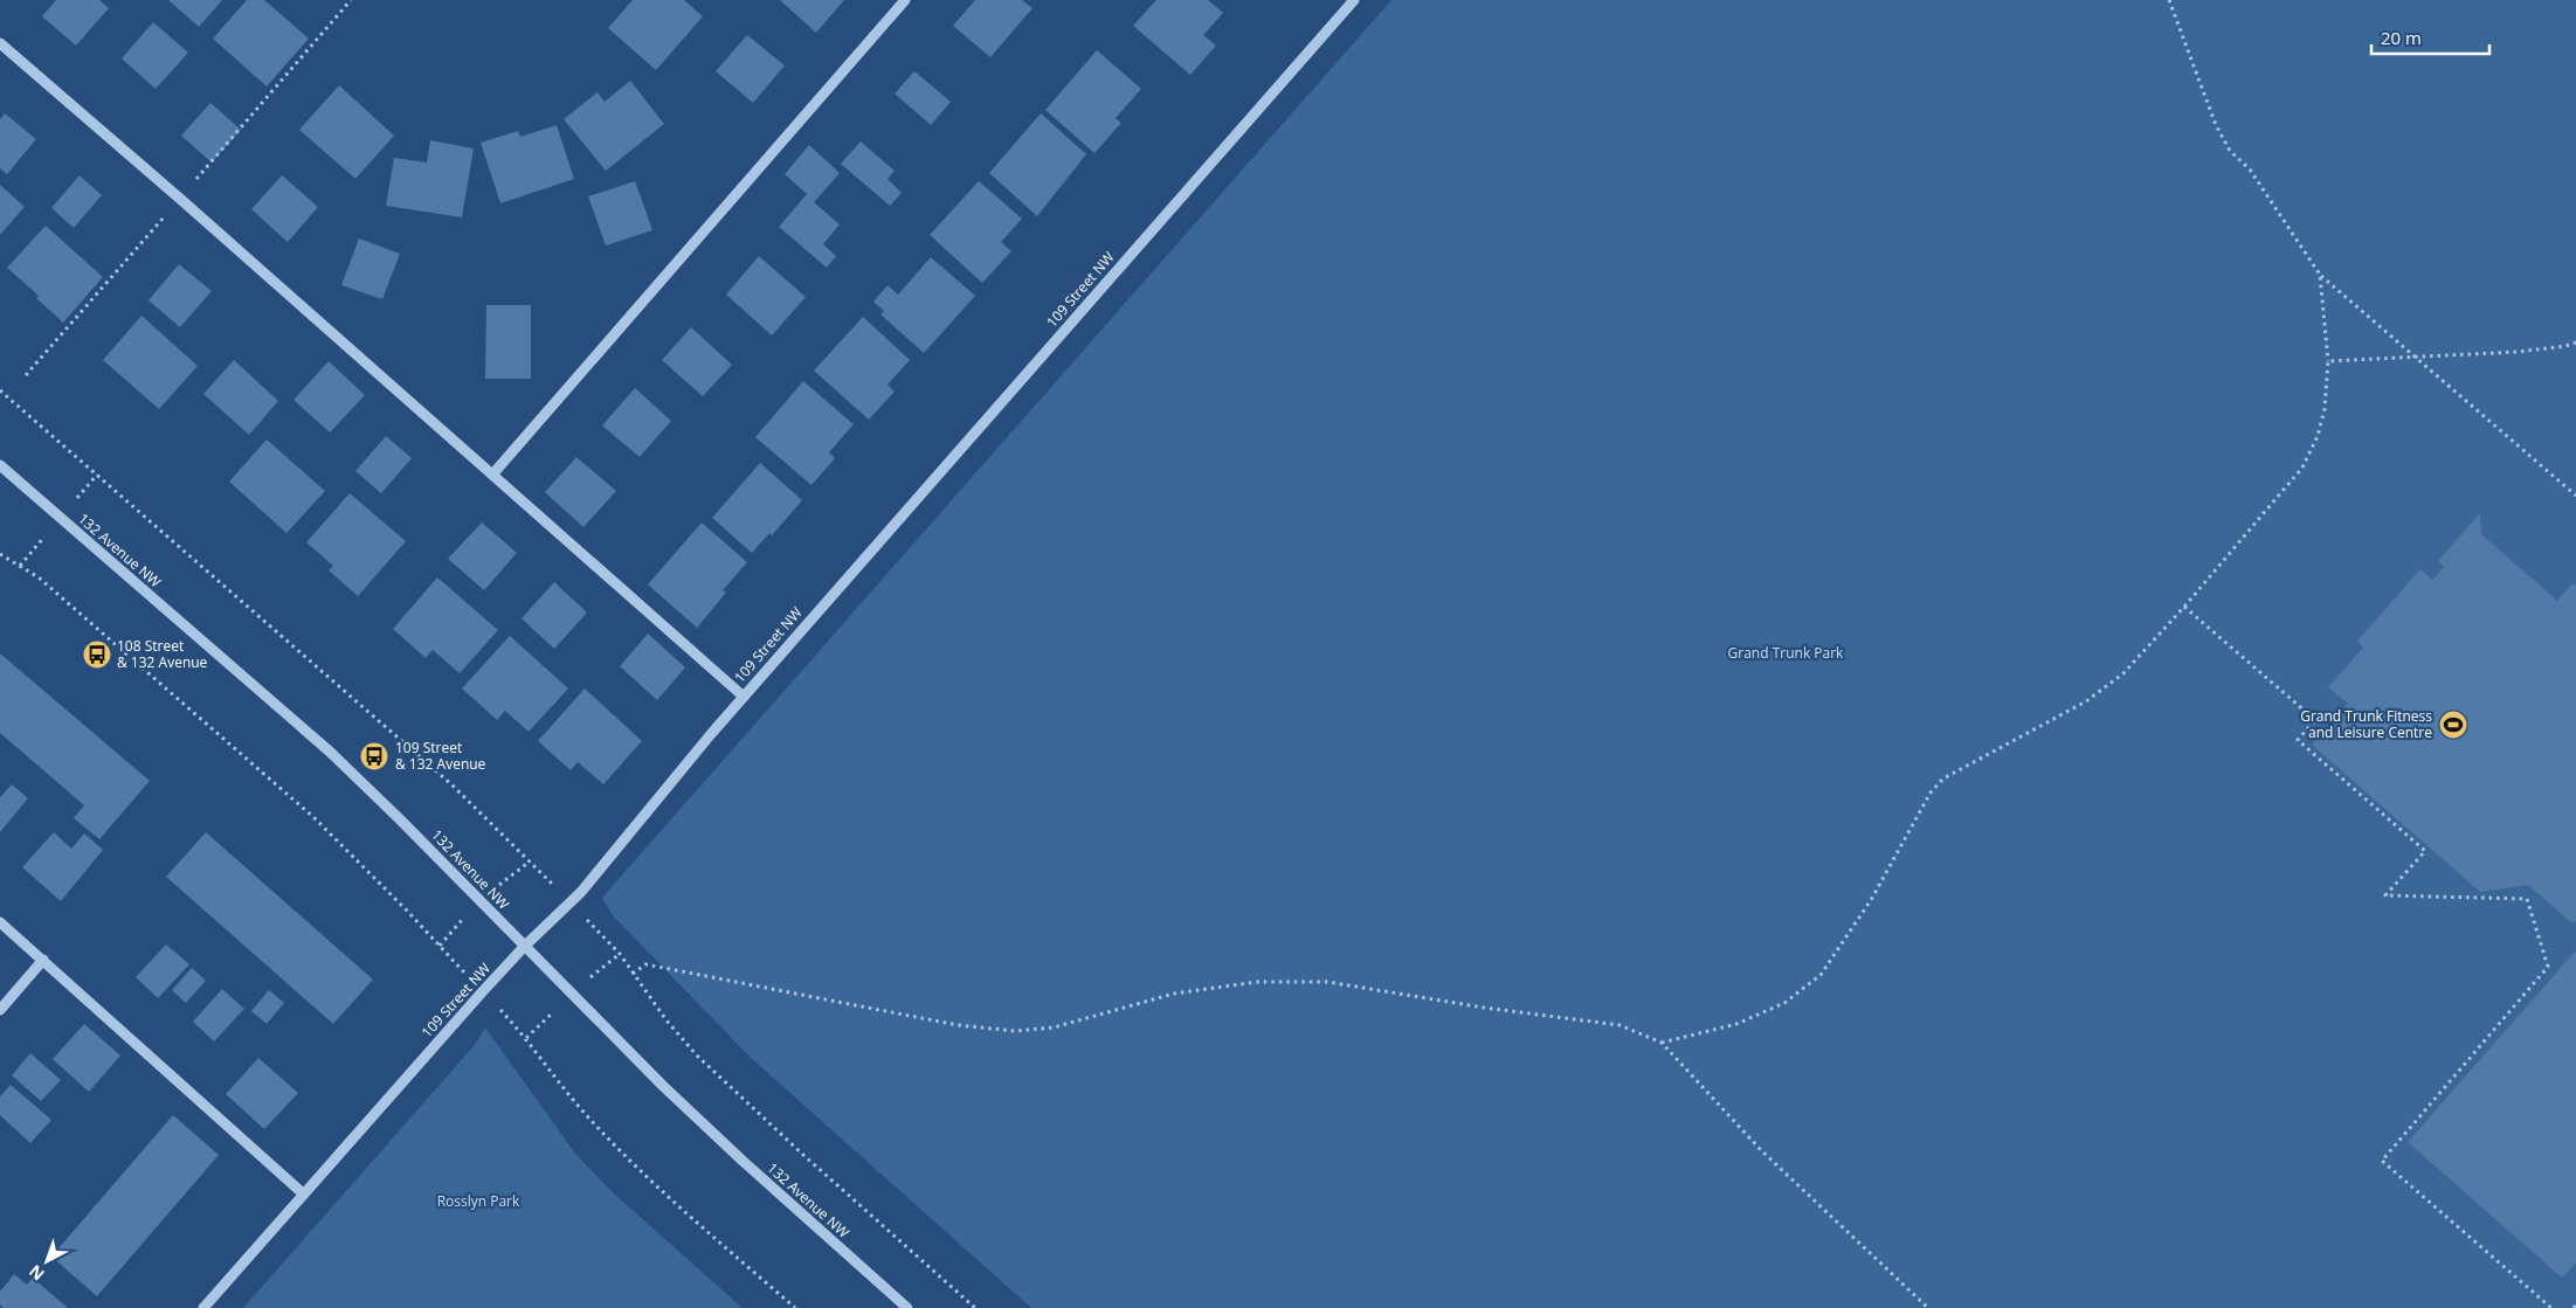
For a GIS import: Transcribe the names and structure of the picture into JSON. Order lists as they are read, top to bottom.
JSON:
{
  "streets": {
    "street": ["109 Street NW", "132 Avenue NW"]
  },
  "crossings": [
    ["109 Street NW", "132 Avenue NW"]
  ],
  "parks": ["Grand Trunk Park", "Rosslyn Park"],
  "places": {
    "bus stop": ["108 Street & 132 Avenue", "109 Street & 132 Avenue"],
    "sports": ["Grand Trunk Fitness and Leisure Centre"]
  },
  "scale_bar": "20 m",
  "north": "bottom left"
}
